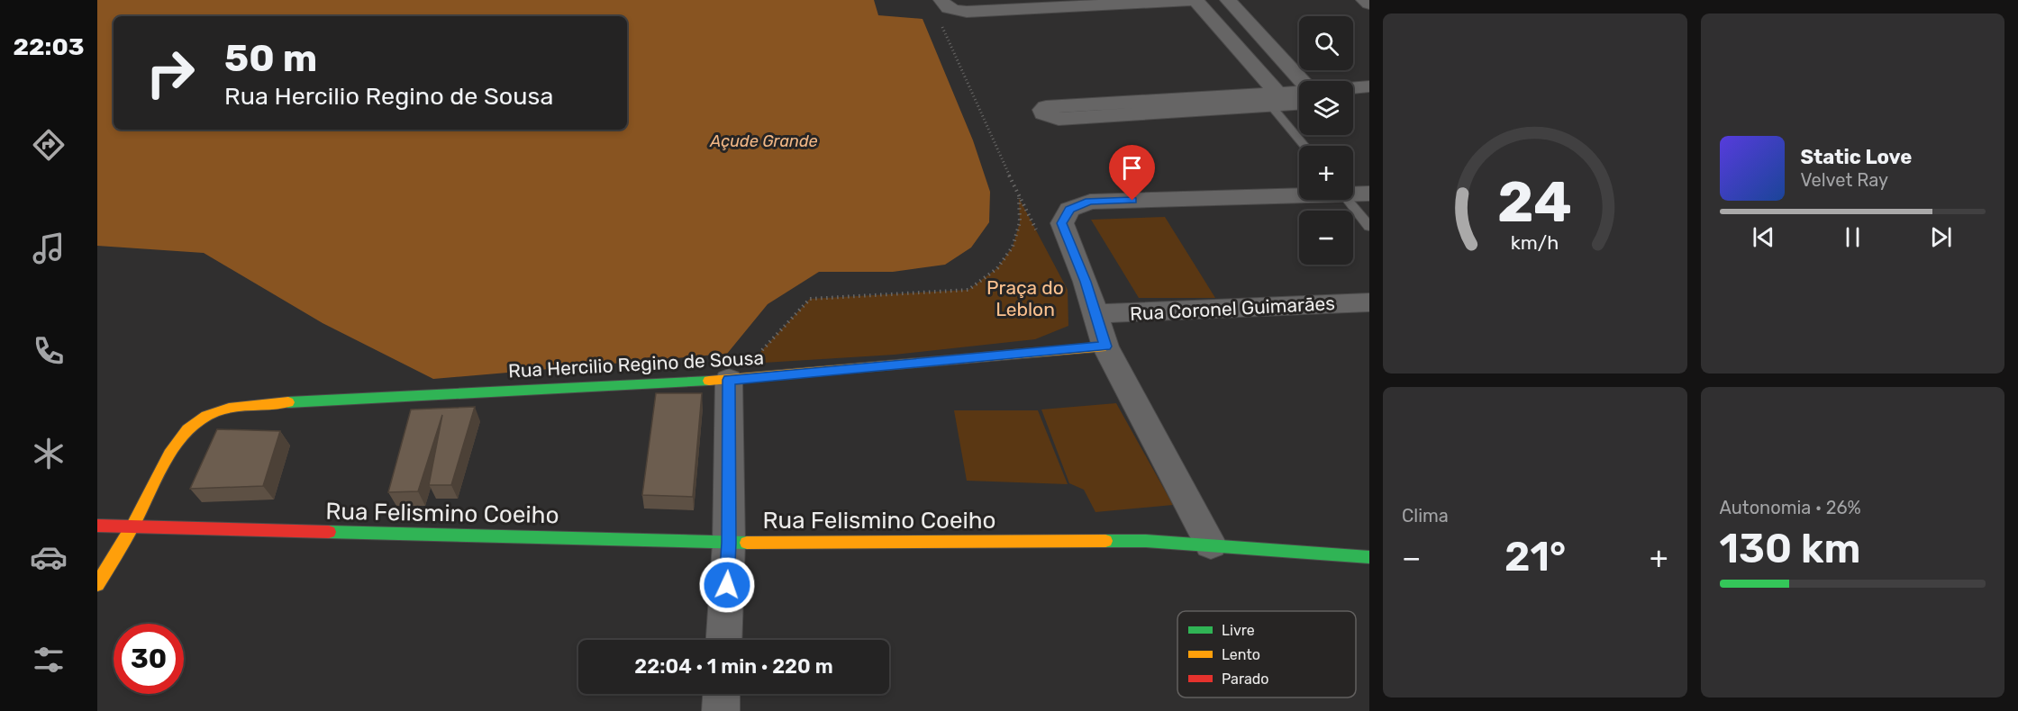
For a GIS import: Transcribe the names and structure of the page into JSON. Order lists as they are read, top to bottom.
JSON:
{
  "streets": {
    "street": ["Rua Coronel Guimarāes", "Rua Hercilio Regino de Sousa", "Rua Felismino Coeiho"]
  },
  "crossings": [
    ["Rua Hercilio Regino de Sousa", "Rua Felismino Coeiho"]
  ],
  "water": ["Açude Grande"],
  "parks": ["Praça do Leblon"],
  "legend": ["Livre", "Lento", "Parado"],
  "page": {
    "tabs": "22:03",
    "map_buttons": ["+", "−"],
    "turn": ["50 m", "Rua Hercilio Regino de Sousa"],
    "song": ["Static Love", "Velvet Ray"],
    "tile": [
      "Clima",
      ["Autonomia · 26%", "130 km"]
    ],
    "heat": ["−", "21°", "+"],
    "limit": "30",
    "trip": "22:04 · 1 min · 220 m",
    "gauge": ["24", "km/h"]
  }
}
